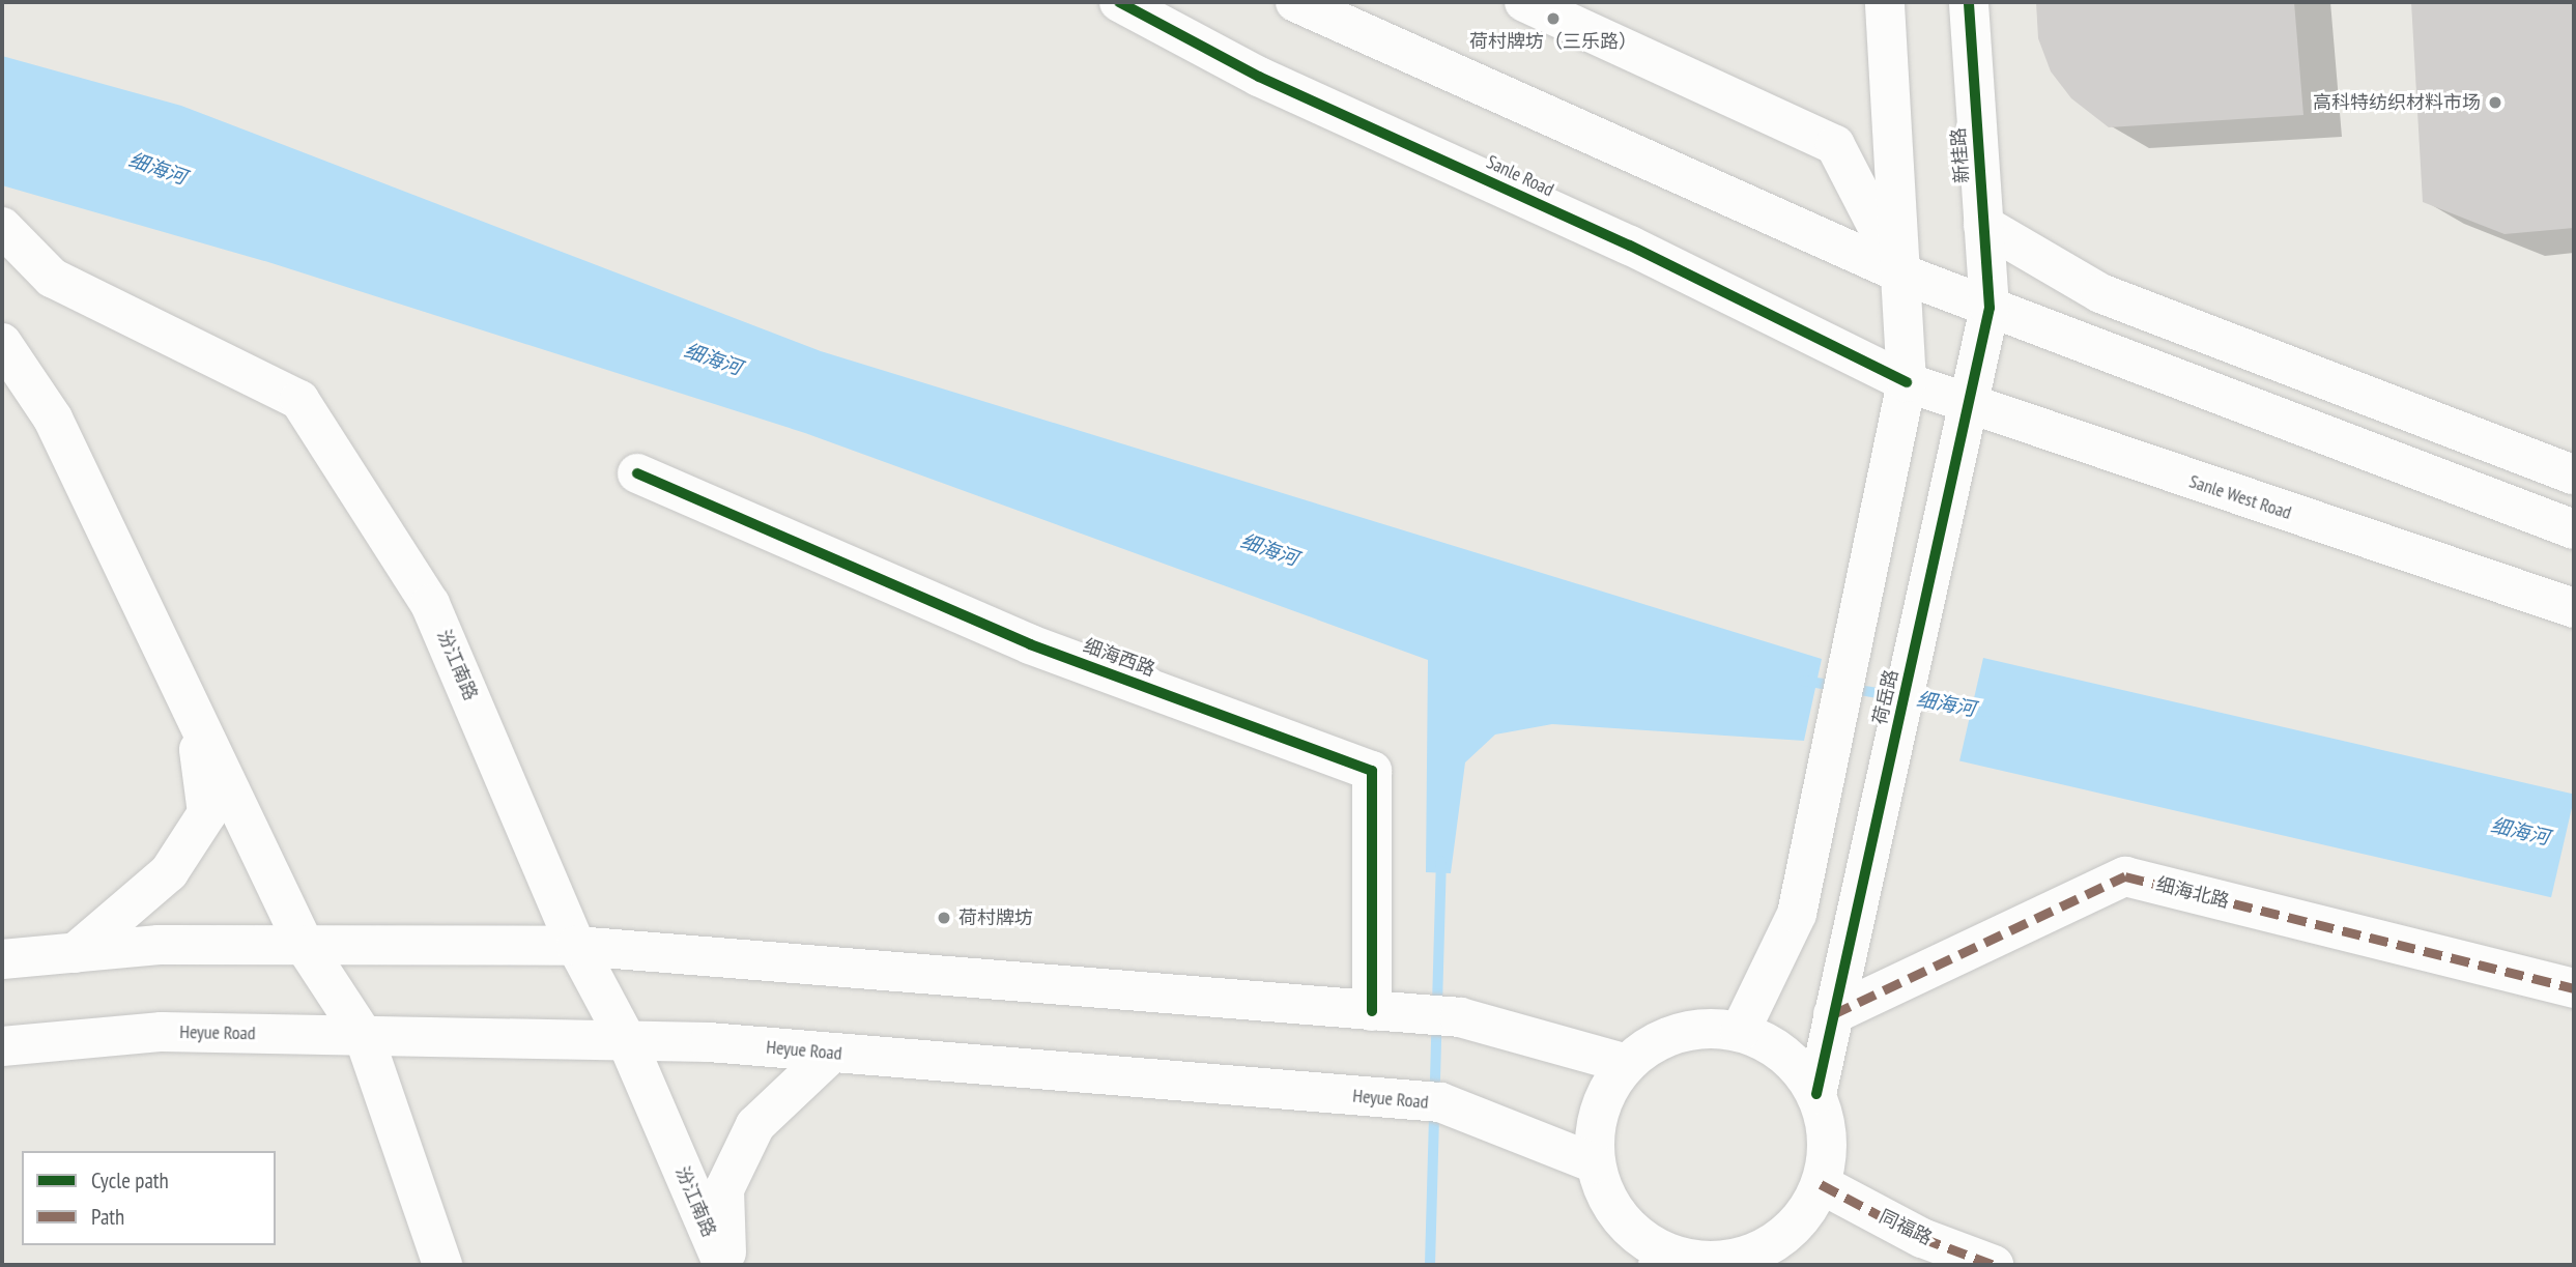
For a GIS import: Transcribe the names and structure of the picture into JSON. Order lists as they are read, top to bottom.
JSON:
{
  "streets": {
    "main road": [
      "新桂路",
      "Sanle Road",
      "Sanle West Road",
      "细海西路",
      "汾江南路",
      "荷岳路",
      "细海北路",
      "Heyue Road",
      "同福路"
    ]
  },
  "crossings": [
    ["新桂路", "荷岳路"],
    ["Sanle Road", "Sanle West Road"],
    ["Sanle West Road", "荷岳路"],
    ["汾江南路", "Heyue Road"],
    ["荷岳路", "细海北路"],
    ["荷岳路", "Heyue Road"],
    ["荷岳路", "同福路"],
    ["Heyue Road", "同福路"]
  ],
  "water": ["细海河"],
  "places": ["荷村牌坊（三乐路）", "高科特纺织材料市场", "荷村牌坊"],
  "legend": ["Cycle path", "Path"]
}
